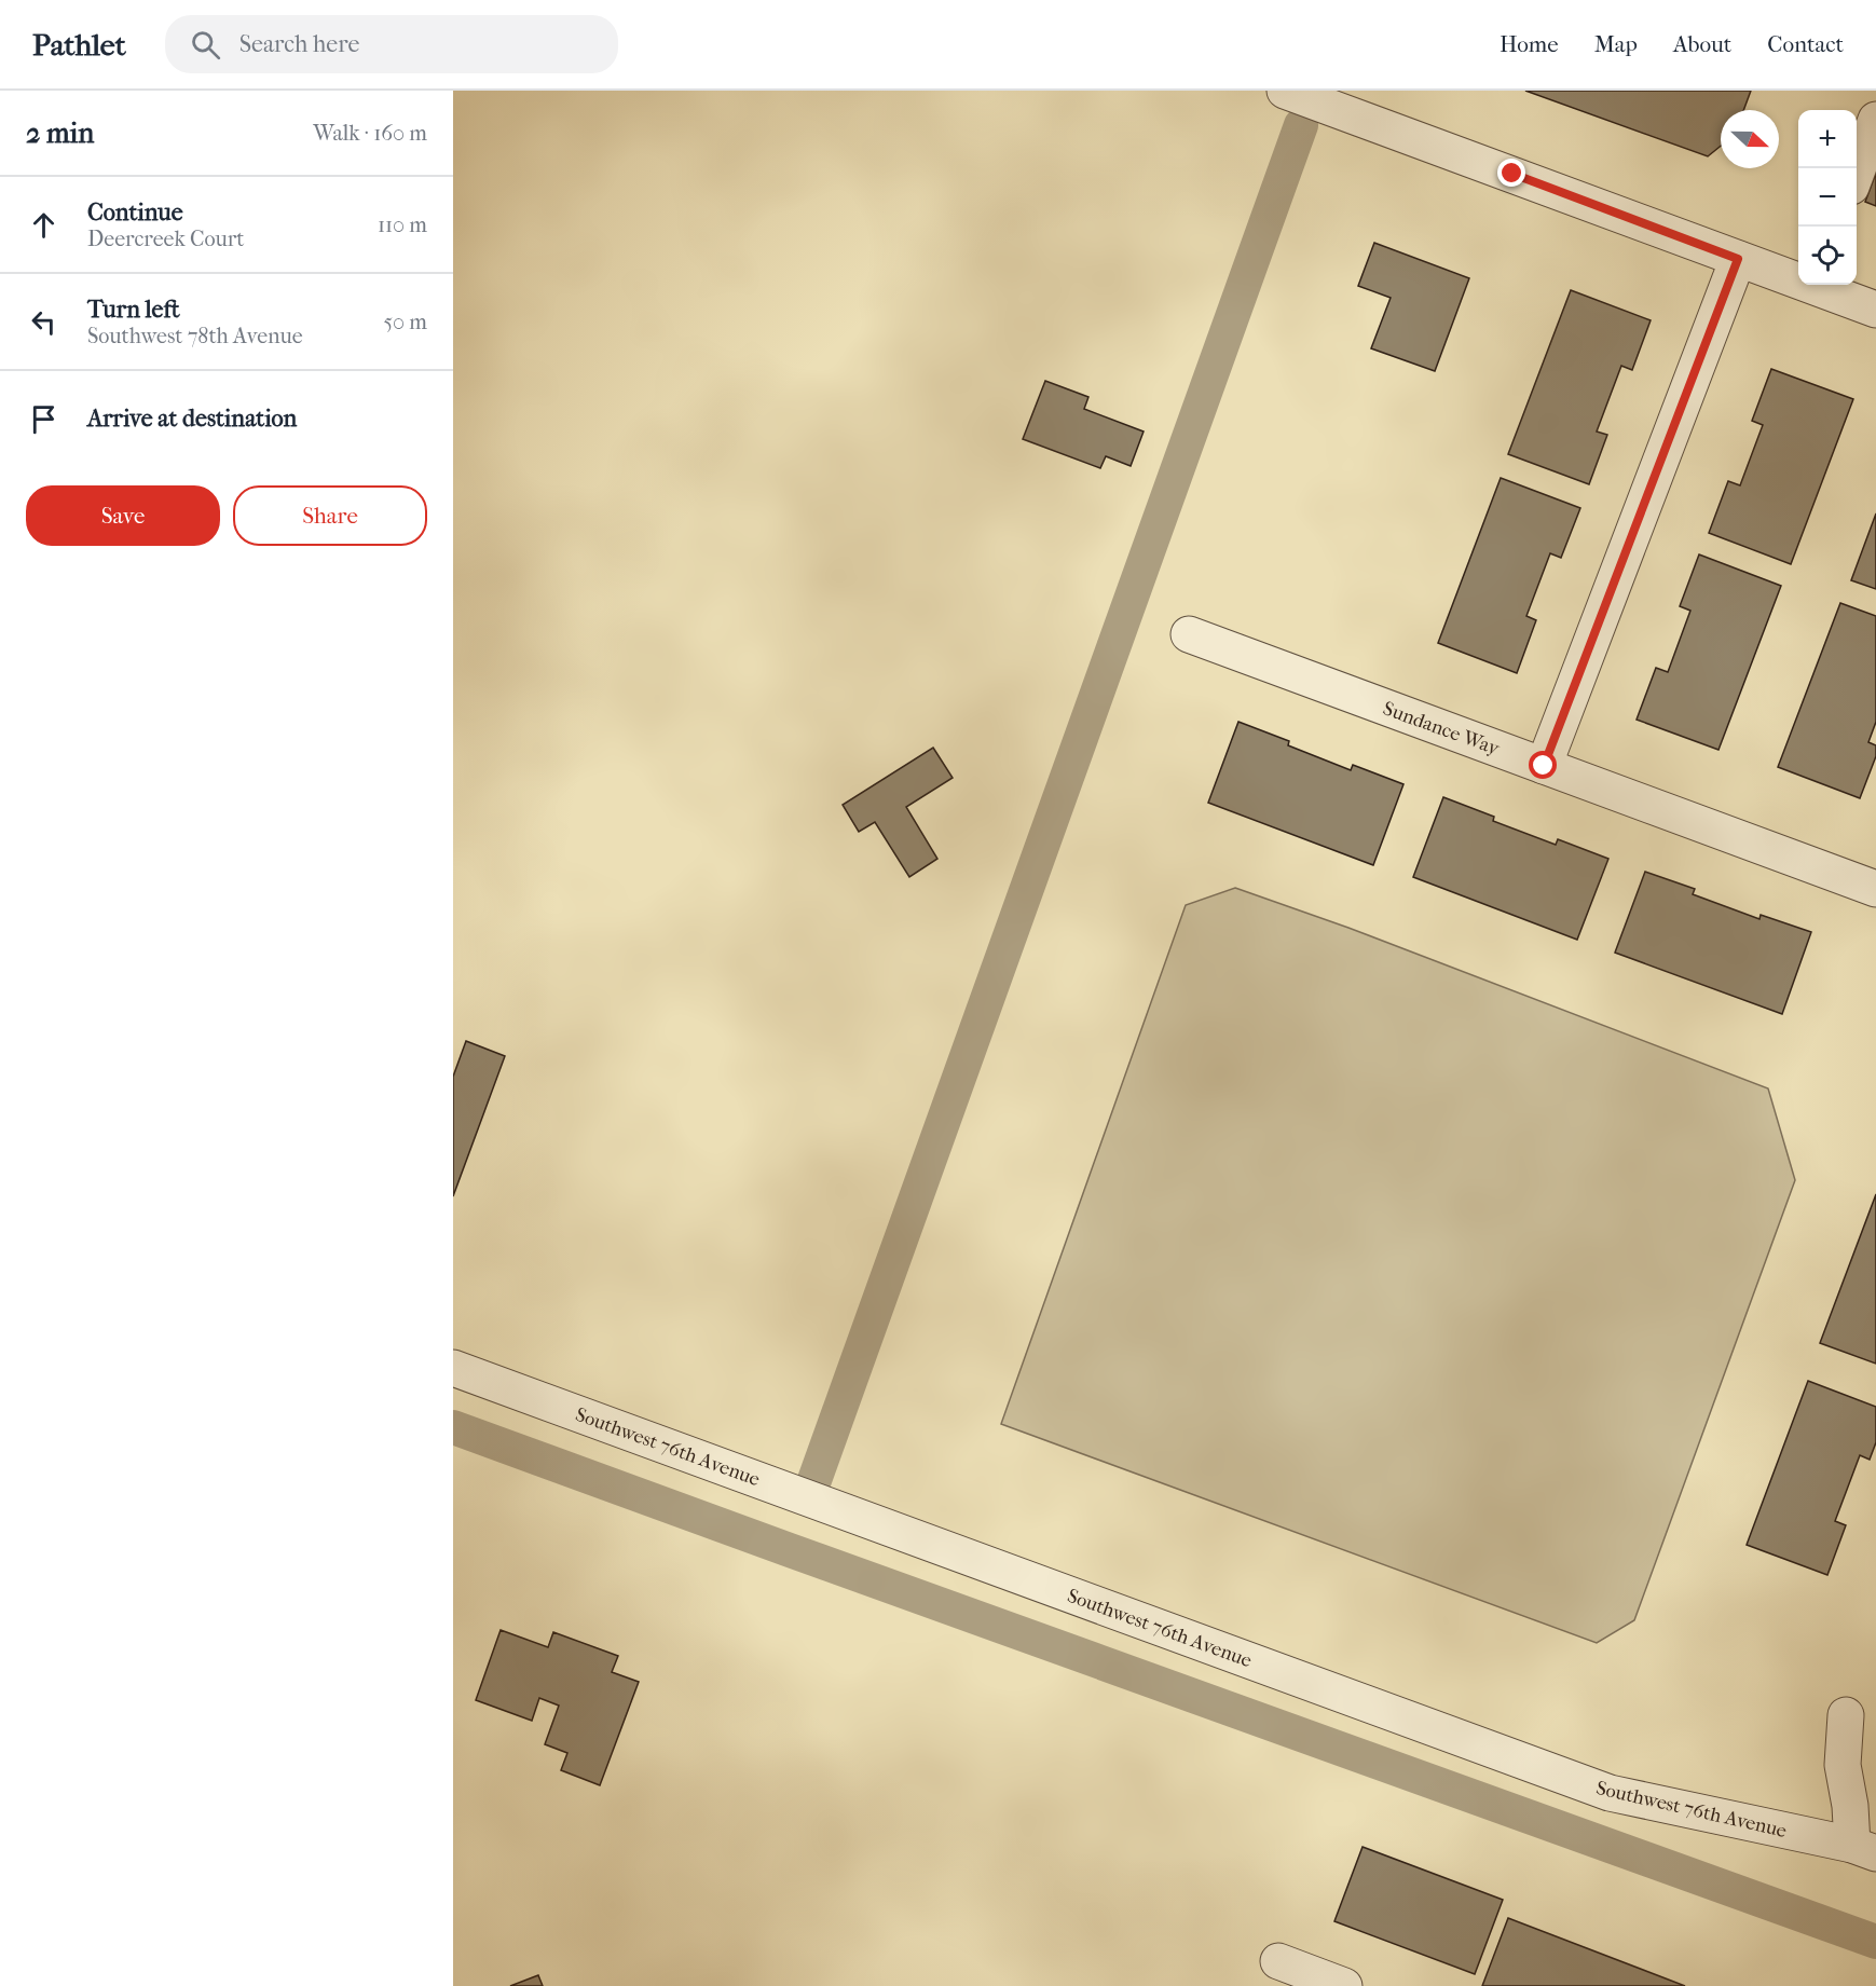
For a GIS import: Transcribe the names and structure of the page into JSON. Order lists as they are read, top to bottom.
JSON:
{
  "streets": {
    "street": ["Sundance Way", "Southwest 76th Avenue"]
  },
  "north": "right",
  "page": {
    "header": "Pathlet",
    "search": "Search here",
    "nav": [
      "Home",
      "Map",
      "About",
      "Contact"
    ],
    "heading": ["2 min", "Walk · 160 m"],
    "map_buttons": ["+", "−"],
    "list": [
      ["Continue", "Deercreek Court", "110 m"],
      ["Turn left", "Southwest 78th Avenue", "50 m"],
      "Arrive at destination"
    ],
    "buttons": ["Save", "Share"]
  }
}
